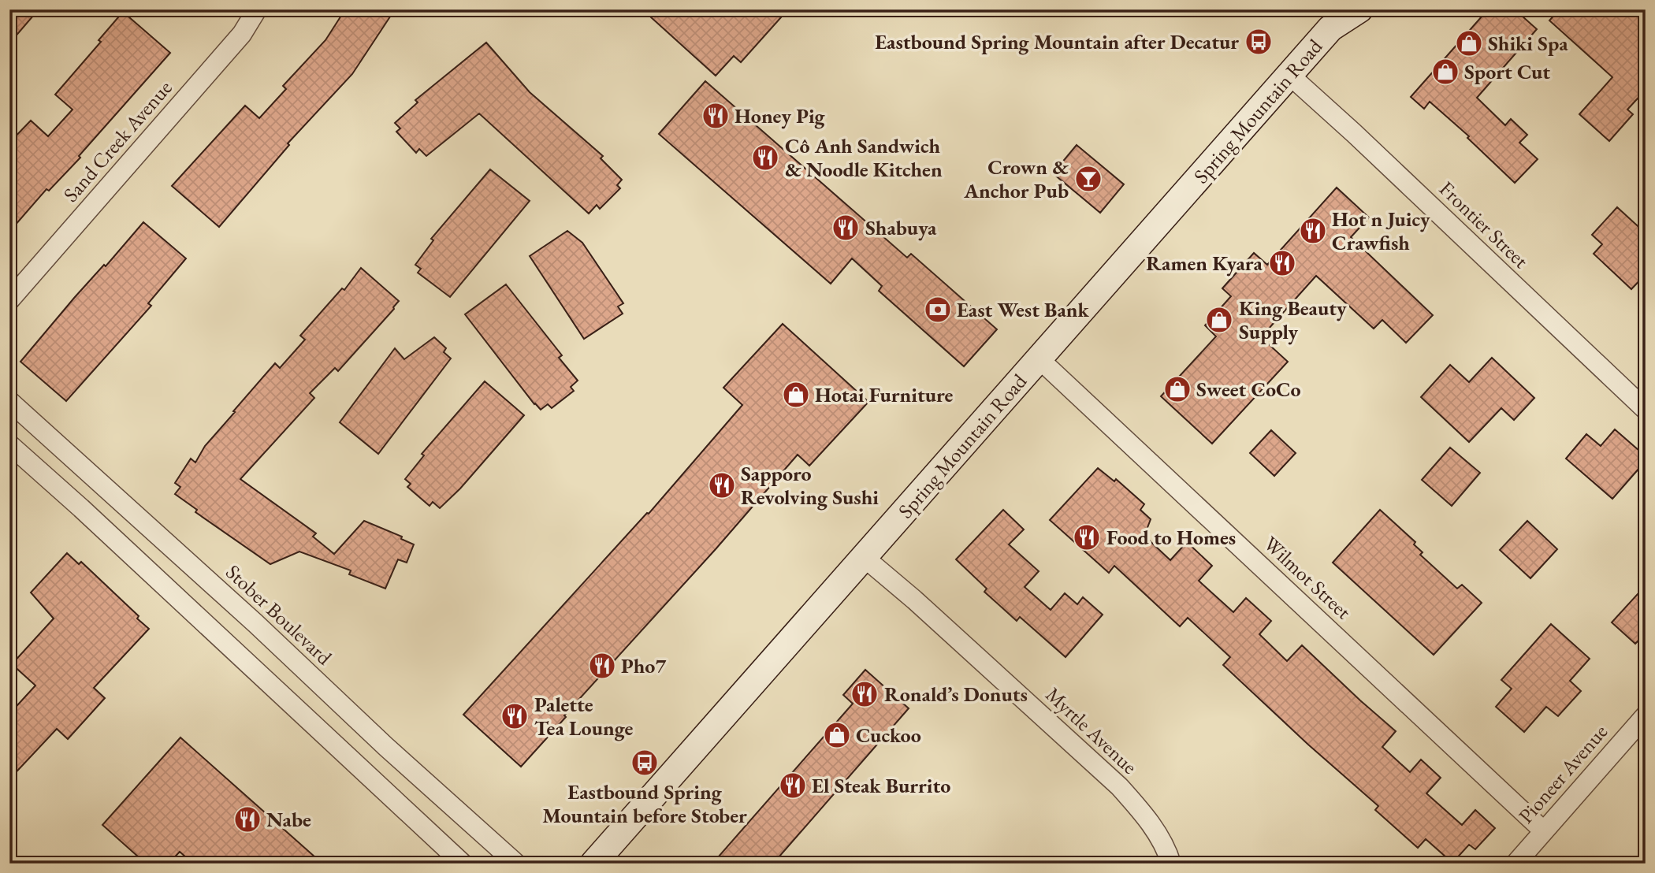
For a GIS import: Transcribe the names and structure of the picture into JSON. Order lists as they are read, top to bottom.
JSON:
{
  "streets": {
    "main road": ["Spring Mountain Road"],
    "street": [
      "Sand Creek Avenue",
      "Frontier Street",
      "Wilmot Street",
      "Stober Boulevard",
      "Myrtle Avenue",
      "Pioneer Avenue"
    ]
  },
  "crossings": [
    ["Spring Mountain Road", "Frontier Street"],
    ["Spring Mountain Road", "Wilmot Street"],
    ["Spring Mountain Road", "Myrtle Avenue"],
    ["Wilmot Street", "Pioneer Avenue"]
  ],
  "places": {
    "bus stop": ["Eastbound Spring Mountain after Decatur", "Eastbound Spring Mountain before Stober"],
    "shop": [
      "Shiki Spa",
      "Sport Cut",
      "King Beauty Supply",
      "Sweet CoCo",
      "Hotai Furniture",
      "Cuckoo"
    ],
    "restaurant": [
      "Honey Pig",
      "Cô Anh Sandwich & Noodle Kitchen",
      "Shabuya",
      "Hot n Juicy Crawfish",
      "Ramen Kyara",
      "Sapporo Revolving Sushi",
      "Food to Homes",
      "Pho7",
      "Ronald’s Donuts",
      "Palette Tea Lounge",
      "El Steak Burrito",
      "Nabe"
    ],
    "bar": ["Crown & Anchor Pub"],
    "bank": ["East West Bank"]
  }
}
